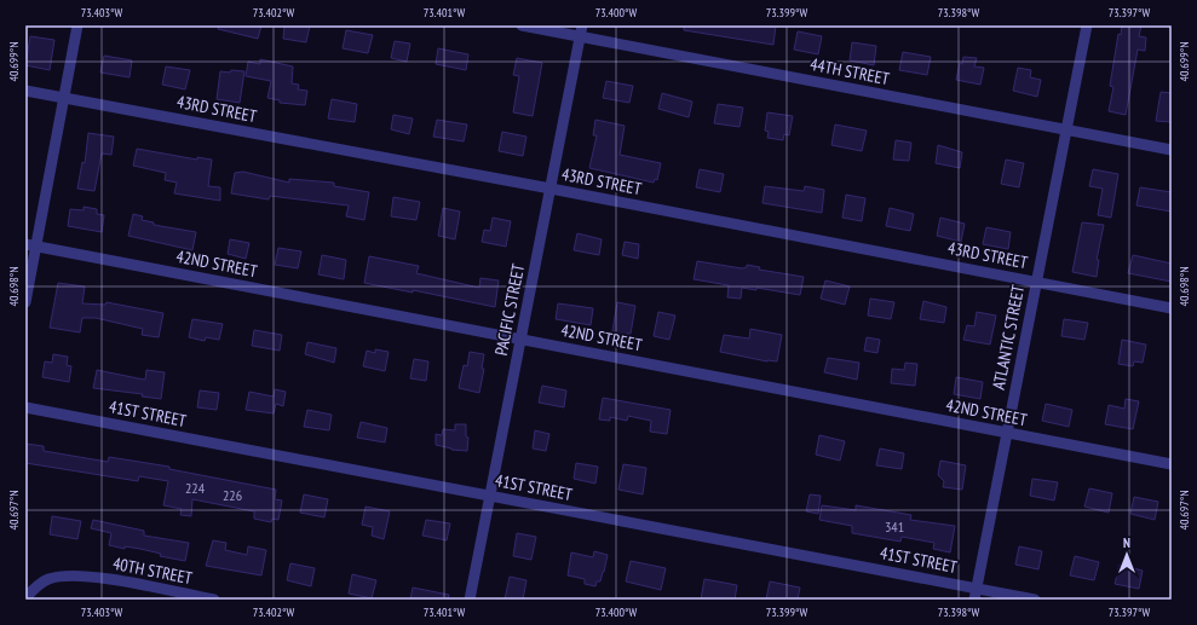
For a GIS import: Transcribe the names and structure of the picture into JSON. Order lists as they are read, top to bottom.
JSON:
{
  "streets": {
    "street": [
      "44TH STREET",
      "43RD STREET",
      "42ND STREET",
      "PACIFIC STREET",
      "ATLANTIC STREET",
      "41ST STREET",
      "40TH STREET"
    ]
  },
  "crossings": [
    ["44TH STREET", "PACIFIC STREET"],
    ["44TH STREET", "ATLANTIC STREET"],
    ["43RD STREET", "PACIFIC STREET"],
    ["43RD STREET", "ATLANTIC STREET"],
    ["42ND STREET", "PACIFIC STREET"],
    ["42ND STREET", "ATLANTIC STREET"],
    ["PACIFIC STREET", "41ST STREET"],
    ["ATLANTIC STREET", "41ST STREET"]
  ],
  "house_numbers": ["224", "226", "341"],
  "north": "top",
  "coordinates": [
    "73.403°W",
    "73.402°W",
    "73.401°W",
    "73.400°W",
    "73.399°W",
    "73.398°W",
    "73.397°W",
    "40.699°N",
    "40.698°N",
    "40.697°N"
  ]
}
